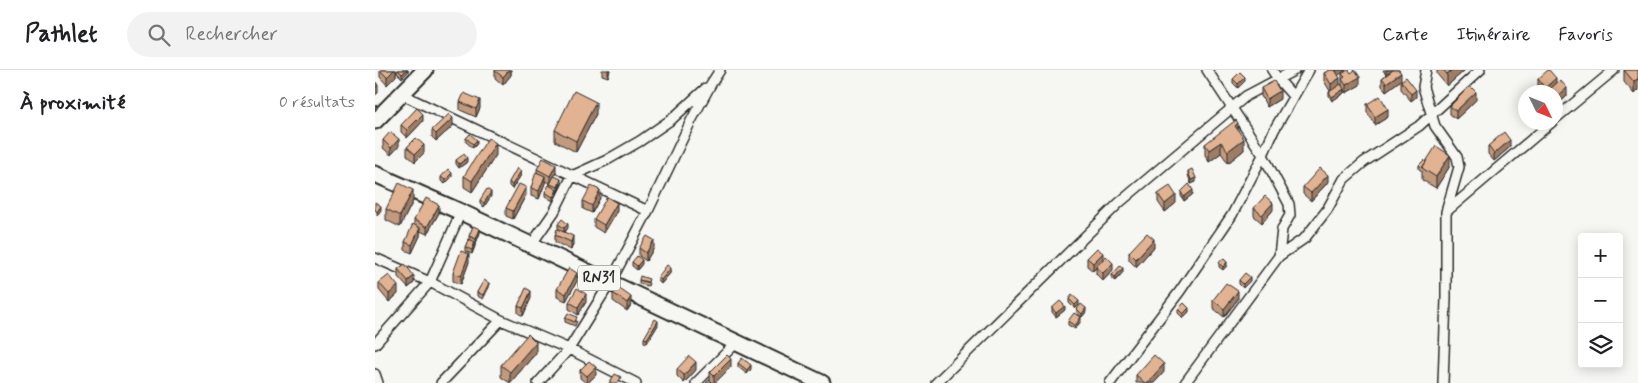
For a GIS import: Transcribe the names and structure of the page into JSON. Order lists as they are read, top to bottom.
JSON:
{
  "streets": {
    "main road": ["RN31"]
  },
  "north": "bottom right",
  "page": {
    "header": "Pathlet",
    "search": "Rechercher",
    "nav": ["Carte", "Itinéraire", "Favoris"],
    "heading": ["À proximité", "0 résultats"],
    "map_buttons": ["+", "−"]
  }
}
